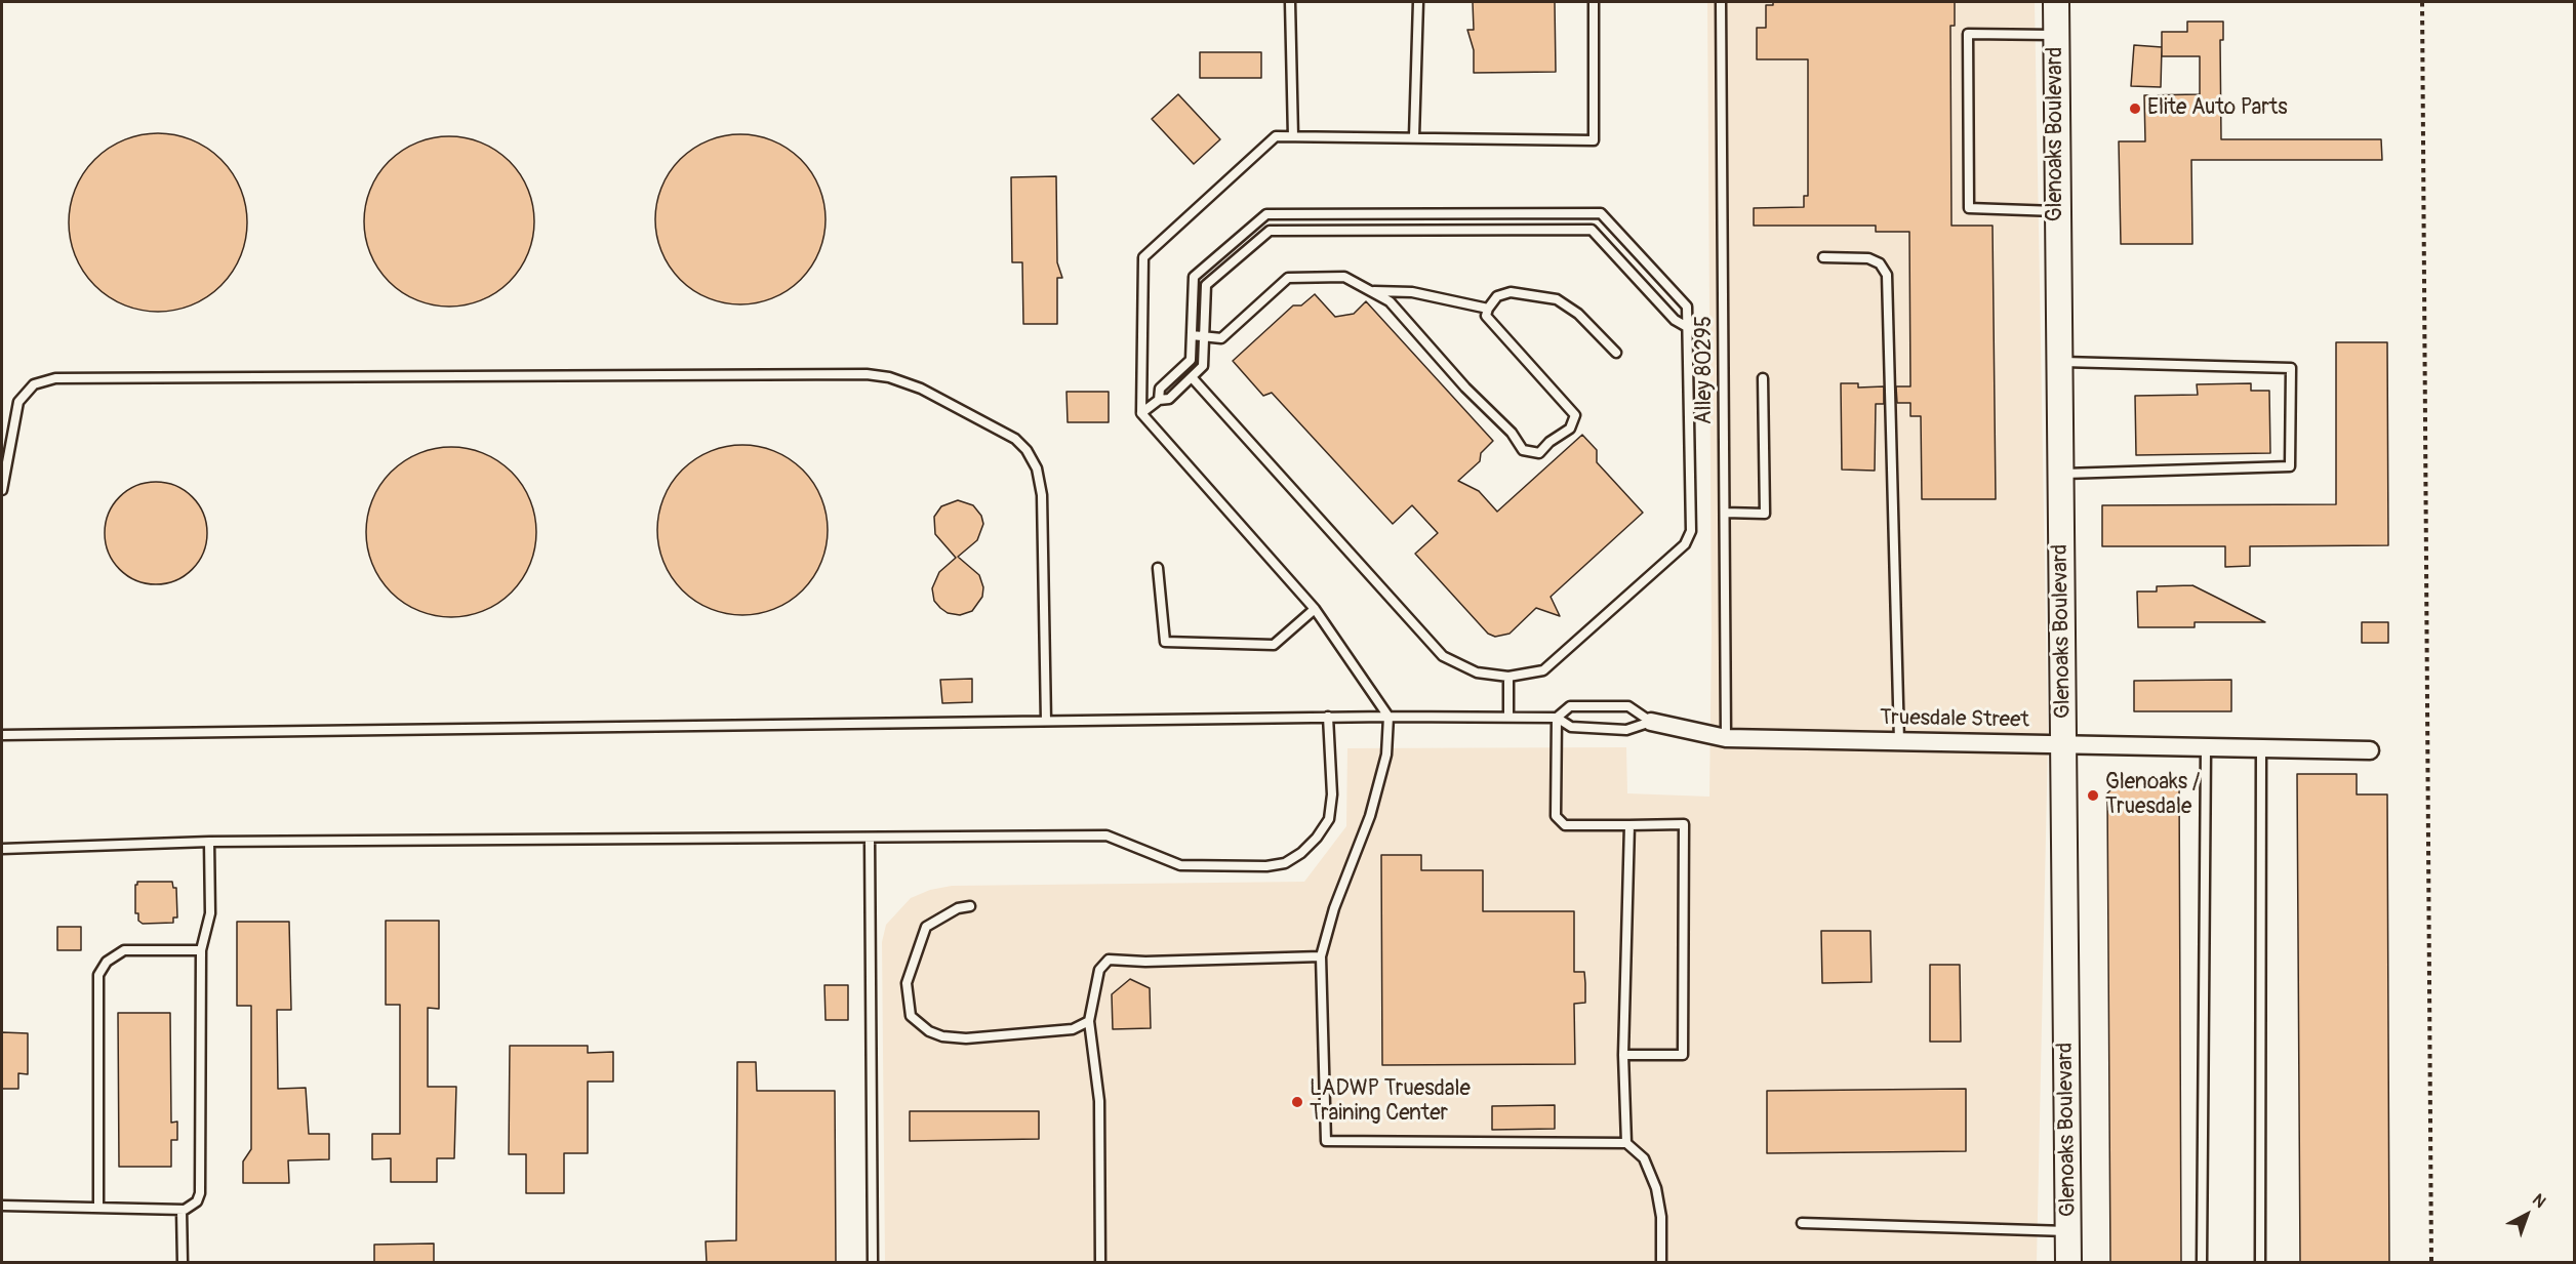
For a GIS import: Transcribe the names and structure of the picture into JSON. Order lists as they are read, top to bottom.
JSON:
{
  "streets": {
    "main road": ["Glenoaks Boulevard"],
    "street": ["Truesdale Street"],
    "lane": ["Alley 80295"]
  },
  "crossings": [
    ["Glenoaks Boulevard", "Truesdale Street"],
    ["Alley 80295", "Truesdale Street"]
  ],
  "places": ["Elite Auto Parts", "Glenoaks / Truesdale", "LADWP Truesdale Training Center"],
  "north": "top right"
}
